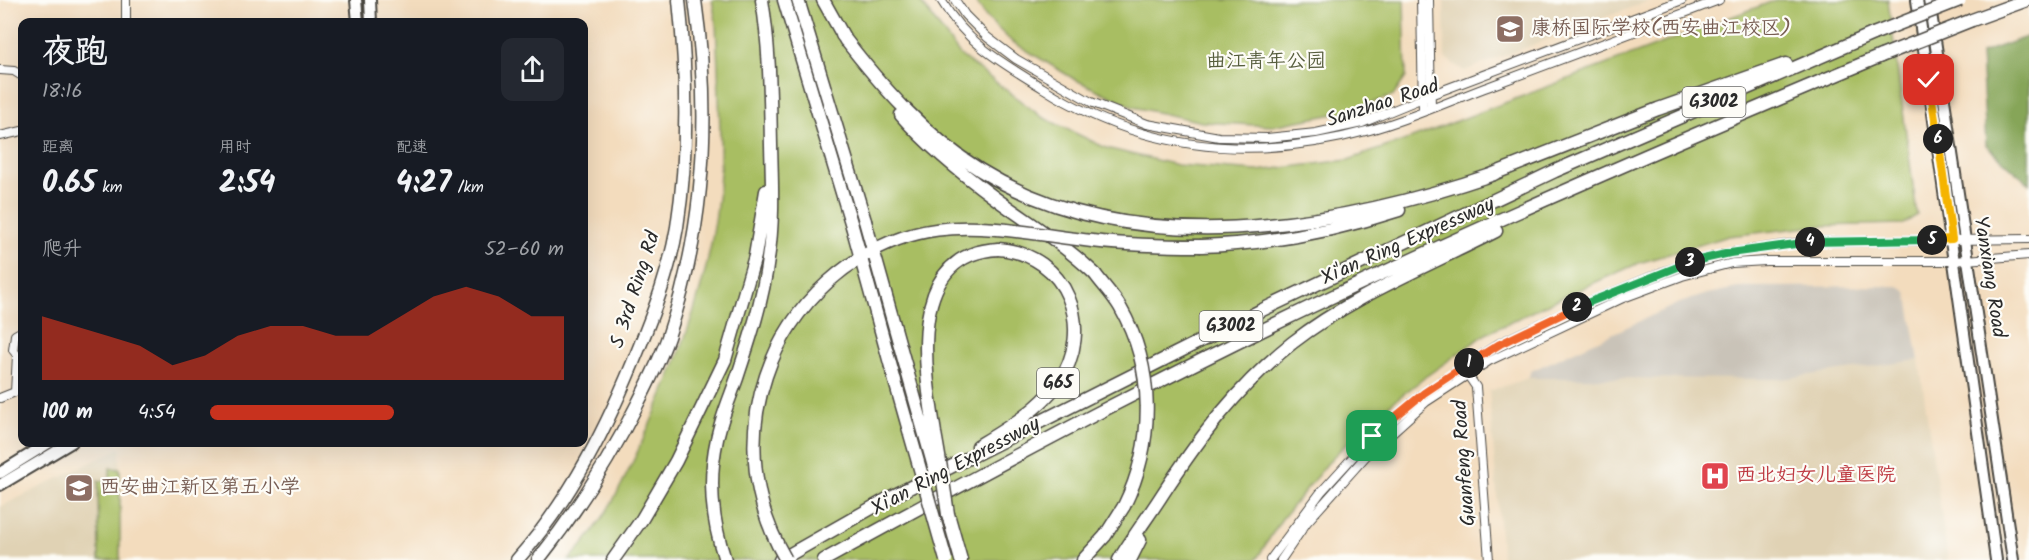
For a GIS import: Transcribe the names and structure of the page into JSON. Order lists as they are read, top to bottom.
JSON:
{
  "streets": {
    "highway": [
      "G3002",
      "Xi'an Ring Expressway",
      "S 3rd Ring Rd",
      "G65"
    ],
    "main road": ["Yanxiang Road"],
    "street": ["Sanzhao Road", "Guanfeng Road"]
  },
  "crossings": [
    ["Xi'an Ring Expressway", "G65"]
  ],
  "parks": ["曲江青年公园"],
  "places": {
    "school or university": ["康桥国际学校(西安曲江校区)", "西安曲江新区第五小学"],
    "hospital": ["西北妇女儿童医院"]
  },
  "page": {
    "heading": ["夜跑", "18:16"],
    "stats": [
      ["距离", "0.65 km"],
      ["用时", "2:54"],
      ["配速", "4:27 /km"]
    ],
    "pins": [
      "6",
      "5",
      "4",
      "3",
      "2",
      "1"
    ],
    "chart": ["爬升", "52–60 m"],
    "list": [
      {
        "name": "100 m",
        "note": "4:54"
      }
    ]
  }
}
